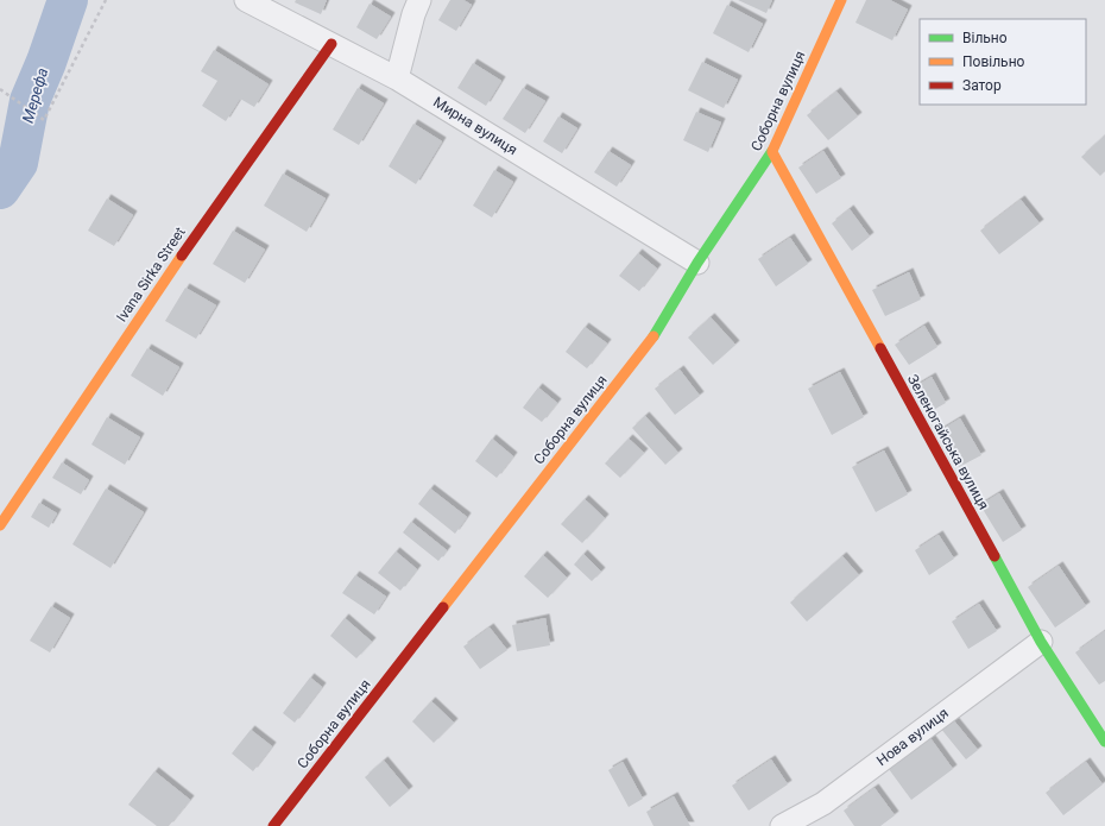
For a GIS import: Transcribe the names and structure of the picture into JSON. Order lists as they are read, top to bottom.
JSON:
{
  "streets": {
    "street": [
      "Соборна вулиця",
      "Мирна вулиця",
      "Ivana Sirka Street",
      "Зеленогайська вулиця",
      "Нова вулиця"
    ]
  },
  "crossings": [
    ["Соборна вулиця", "Мирна вулиця"],
    ["Соборна вулиця", "Зеленогайська вулиця"],
    ["Мирна вулиця", "Ivana Sirka Street"],
    ["Зеленогайська вулиця", "Нова вулиця"]
  ],
  "water": ["Мерефа"],
  "legend": ["Вільно", "Повільно", "Затор"]
}
